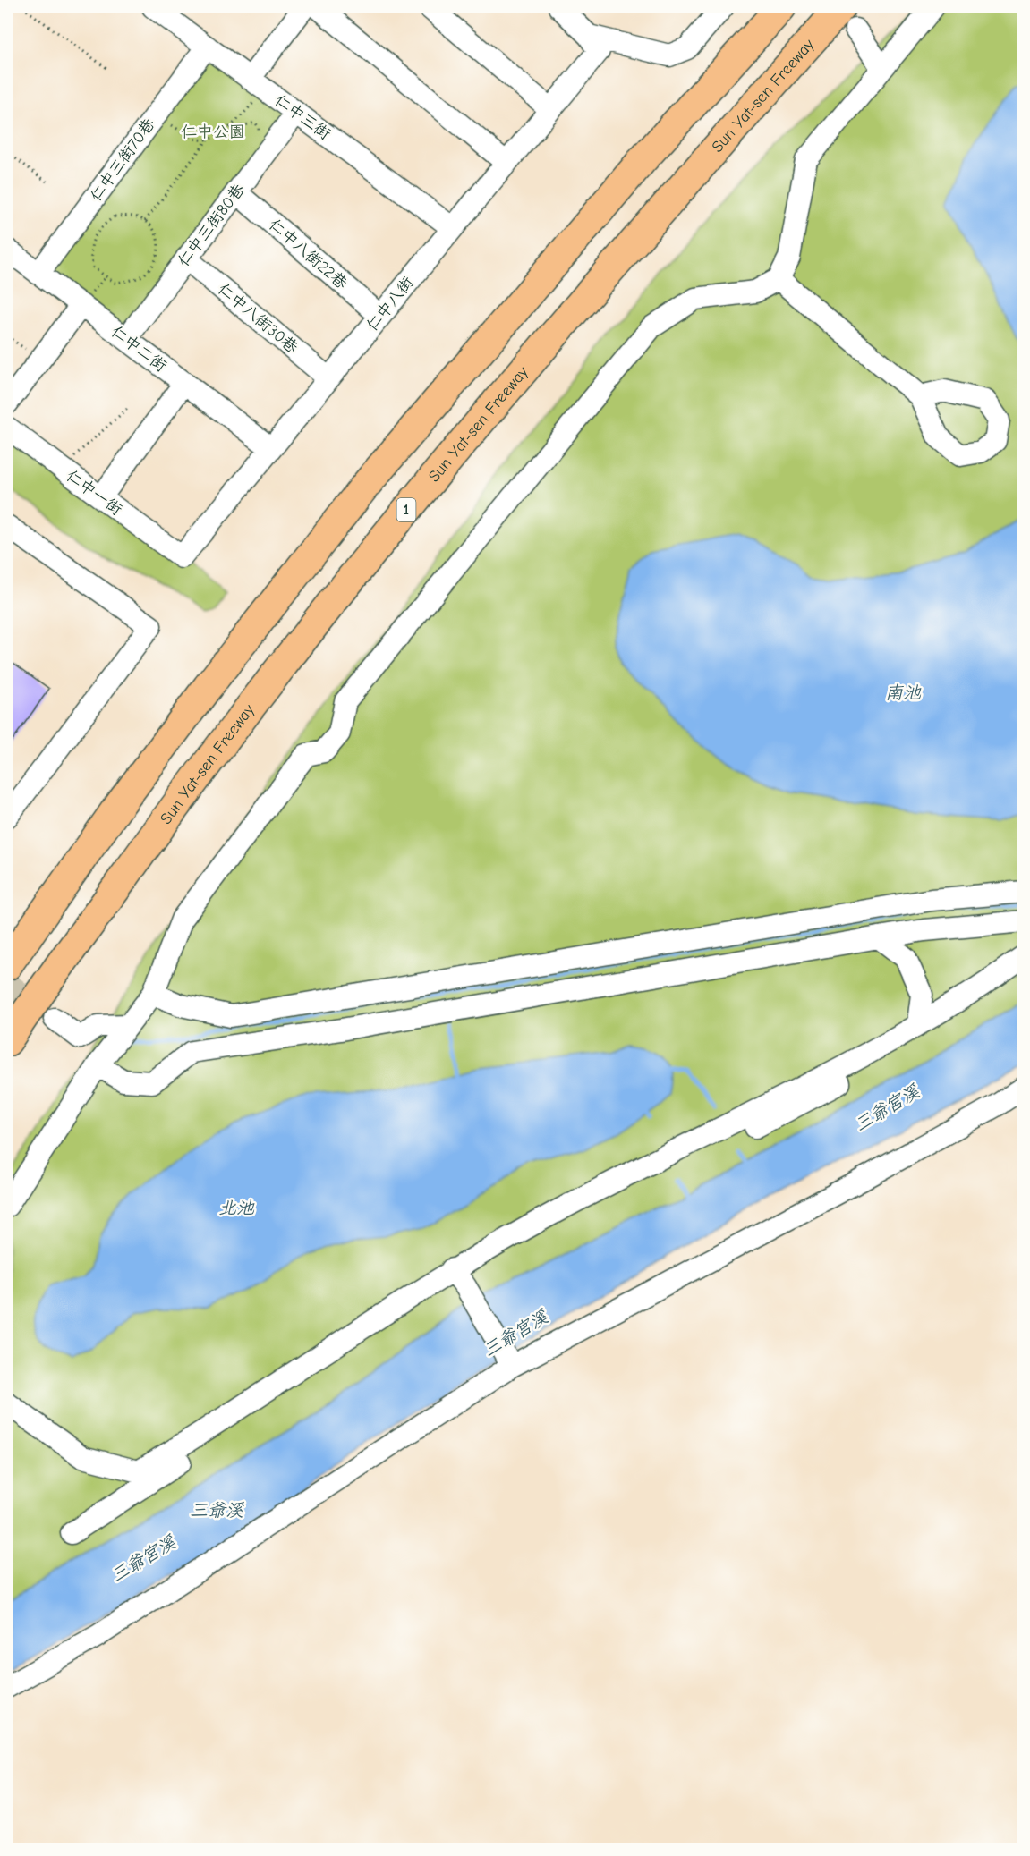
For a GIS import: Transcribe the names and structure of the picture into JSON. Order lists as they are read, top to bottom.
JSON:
{
  "streets": {
    "highway": ["Sun Yat-sen Freeway", "1"],
    "street": [
      "仁中三街",
      "仁中三街70巷",
      "仁中三街80巷",
      "仁中八街22巷",
      "仁中八街",
      "仁中八街30巷",
      "仁中二街",
      "仁中一街"
    ]
  },
  "crossings": [
    ["仁中三街", "仁中三街70巷"],
    ["仁中三街", "仁中三街80巷"],
    ["仁中三街", "仁中八街"],
    ["仁中三街70巷", "仁中二街"],
    ["仁中三街80巷", "仁中八街22巷"],
    ["仁中三街80巷", "仁中八街30巷"],
    ["仁中三街80巷", "仁中二街"],
    ["仁中八街22巷", "仁中八街"],
    ["仁中八街", "仁中八街30巷"],
    ["仁中八街", "仁中二街"],
    ["仁中八街", "仁中一街"]
  ],
  "water": [
    "南池",
    "三爺宮溪",
    "北池",
    "三爺溪"
  ],
  "parks": ["仁中公園"]
}
